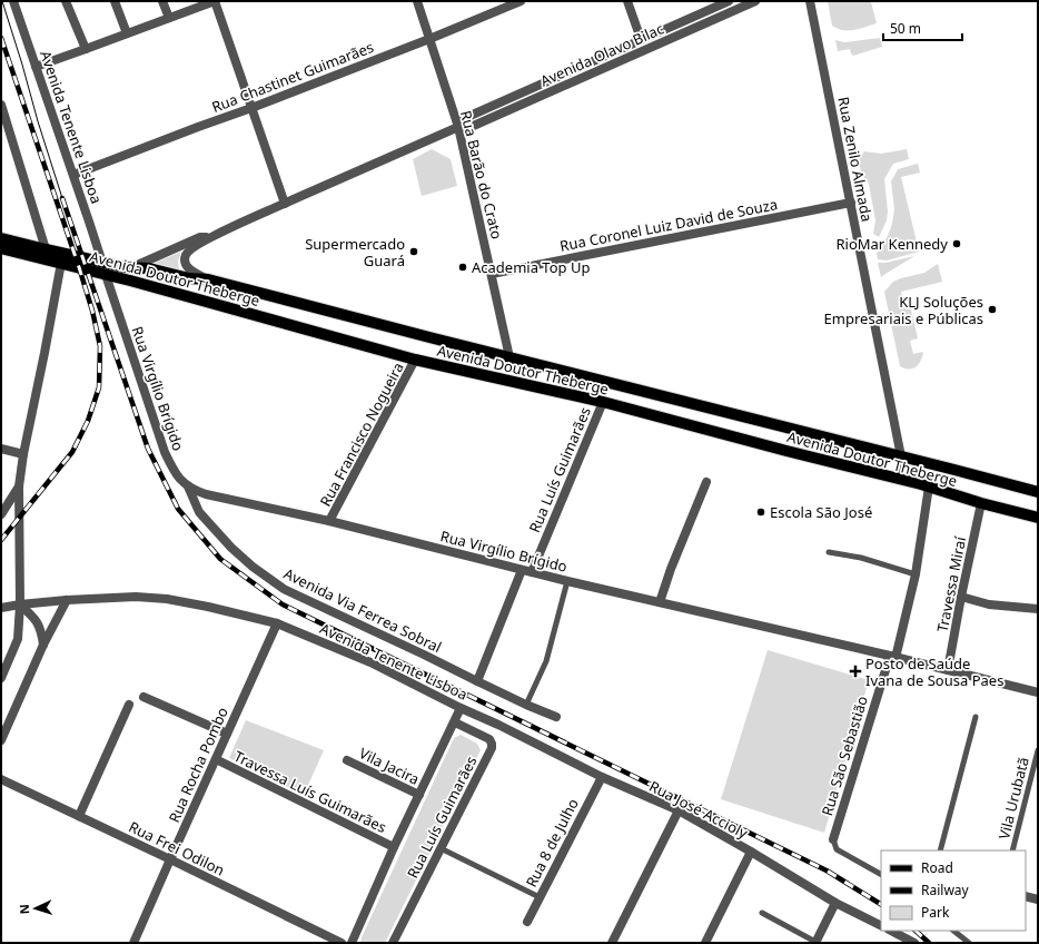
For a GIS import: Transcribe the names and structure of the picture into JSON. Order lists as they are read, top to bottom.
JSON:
{
  "streets": {
    "main road": ["Avenida Doutor Theberge"],
    "street": [
      "Avenida Olavo Bilac",
      "Rua Chastinet Guimarães",
      "Avenida Tenente Lisboa",
      "Rua Zenilo Almada",
      "Rua Barão do Crato",
      "Rua Coronel Luiz David de Souza",
      "Rua Virgílio Brígido",
      "Rua Francisco Nogueira",
      "Rua Luís Guimarães",
      "Travessa Miraí",
      "Avenida Via Ferrea Sobral",
      "Rua São Sebastião",
      "Rua Rocha Pombo",
      "Vila Jacira",
      "Travessa Luís Guimarães",
      "Rua José Accioly",
      "Rua 8 de Julho",
      "Rua Frei Odilon"
    ],
    "lane": ["Vila Urubatã"]
  },
  "crossings": [
    ["Avenida Olavo Bilac", "Rua Barão do Crato"],
    ["Avenida Olavo Bilac", "Avenida Doutor Theberge"],
    ["Rua Chastinet Guimarães", "Avenida Tenente Lisboa"],
    ["Rua Chastinet Guimarães", "Rua Barão do Crato"],
    ["Avenida Tenente Lisboa", "Avenida Doutor Theberge"],
    ["Avenida Tenente Lisboa", "Rua Luís Guimarães"],
    ["Avenida Tenente Lisboa", "Rua Rocha Pombo"],
    ["Avenida Tenente Lisboa", "Rua José Accioly"],
    ["Rua Zenilo Almada", "Rua Coronel Luiz David de Souza"],
    ["Rua Zenilo Almada", "Avenida Doutor Theberge"],
    ["Rua Barão do Crato", "Rua Coronel Luiz David de Souza"],
    ["Rua Barão do Crato", "Avenida Doutor Theberge"],
    ["Avenida Doutor Theberge", "Rua Virgílio Brígido"],
    ["Avenida Doutor Theberge", "Rua Francisco Nogueira"],
    ["Avenida Doutor Theberge", "Rua Luís Guimarães"],
    ["Avenida Doutor Theberge", "Travessa Miraí"],
    ["Avenida Doutor Theberge", "Rua São Sebastião"],
    ["Rua Virgílio Brígido", "Rua Francisco Nogueira"],
    ["Rua Virgílio Brígido", "Rua Luís Guimarães"],
    ["Rua Virgílio Brígido", "Travessa Miraí"],
    ["Rua Virgílio Brígido", "Avenida Via Ferrea Sobral"],
    ["Rua Virgílio Brígido", "Rua São Sebastião"],
    ["Rua Luís Guimarães", "Vila Jacira"],
    ["Rua Luís Guimarães", "Travessa Luís Guimarães"],
    ["Rua Rocha Pombo", "Travessa Luís Guimarães"],
    ["Rua Rocha Pombo", "Rua Frei Odilon"],
    ["Rua José Accioly", "Rua 8 de Julho"]
  ],
  "places": {
    "other": [
      "RioMar Kennedy",
      "Supermercado Guará",
      "Academia Top Up",
      "KLJ Soluções Empresariais e Públicas",
      "Escola São José"
    ],
    "health": ["Posto de Saúde Ivana de Sousa Paes"]
  },
  "legend": ["Road", "Railway", "Park"],
  "scale_bar": "50 m",
  "north": "left"
}
